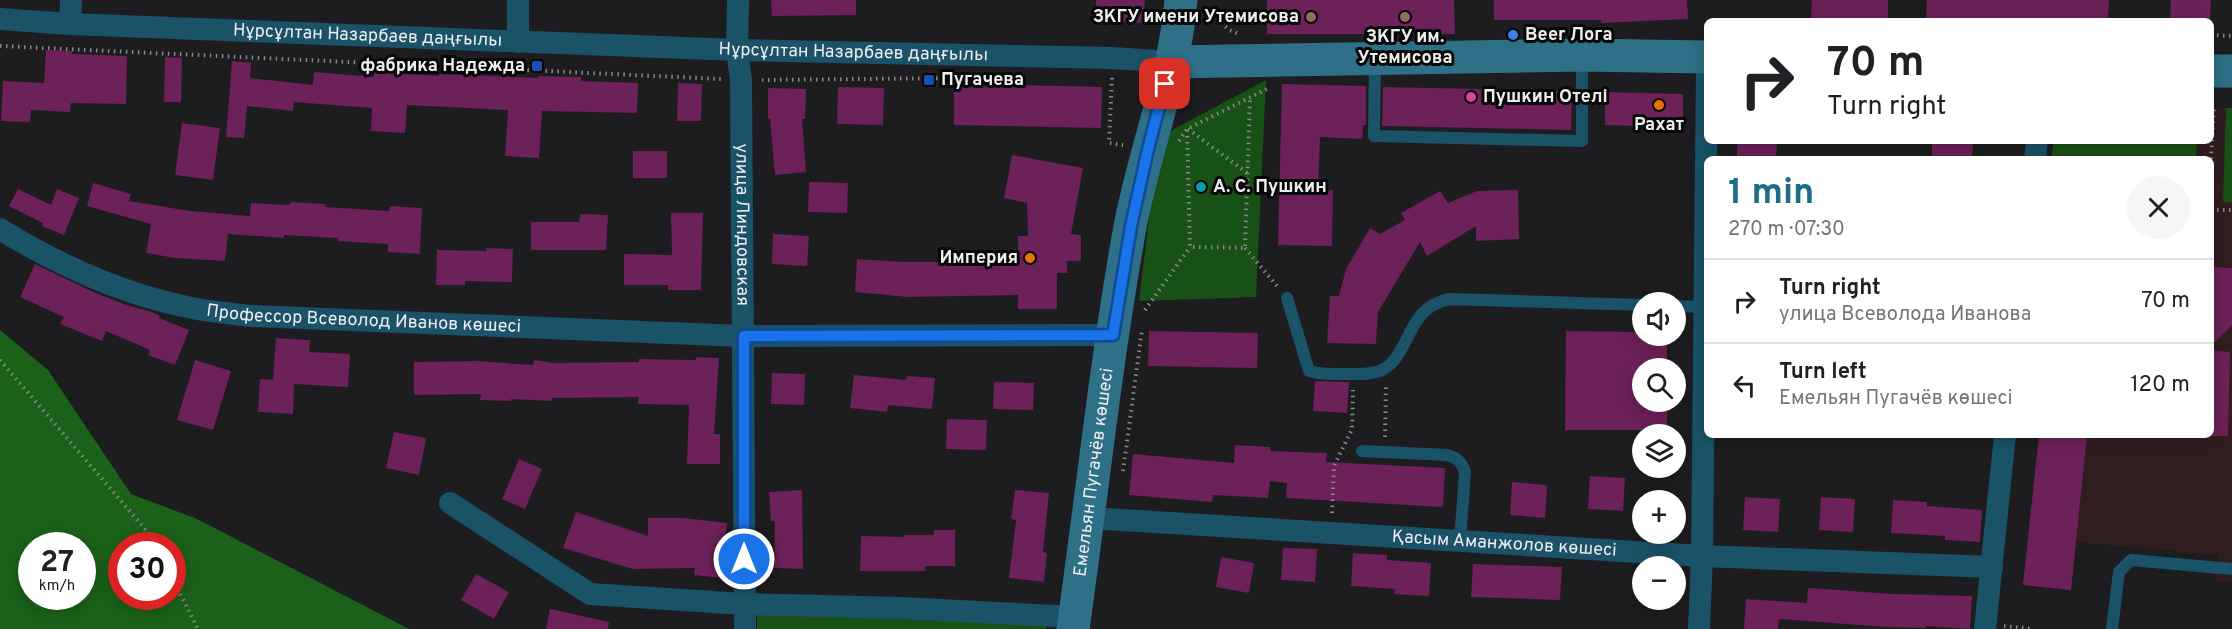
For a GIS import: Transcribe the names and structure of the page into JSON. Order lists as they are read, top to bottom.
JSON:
{
  "streets": {
    "main road": ["Нұрсұлтан Назарбаев даңғылы", "Емельян Пугачёв көшесі"],
    "street": ["улица Линдовская", "Профессор Всеволод Иванов көшесі", "Қасым Аманжолов көшесі"]
  },
  "crossings": [
    ["Нұрсұлтан Назарбаев даңғылы", "улица Линдовская"],
    ["Нұрсұлтан Назарбаев даңғылы", "Емельян Пугачёв көшесі"],
    ["улица Линдовская", "Профессор Всеволод Иванов көшесі"],
    ["Профессор Всеволод Иванов көшесі", "Емельян Пугачёв көшесі"],
    ["Емельян Пугачёв көшесі", "Қасым Аманжолов көшесі"]
  ],
  "places": {
    "other": [
      "ЗКГУ имени Утемисова",
      "ЗКГУ им. Утемисова",
      "Beer Лога",
      "Пушкин Отелі",
      "Рахат",
      "А. С. Пушкин",
      "Империя"
    ],
    "transit": ["фабрика Надежда", "Пугачева"]
  },
  "page": {
    "turn": ["70 m", "Turn right"],
    "heading": ["1 min", "270 m · 07:30"],
    "list": [
      {
        "name": "Turn right",
        "note": "улица Всеволода Иванова",
        "value": "70 m"
      },
      {
        "name": "Turn left",
        "note": "Емельян Пугачёв көшесі",
        "value": "120 m"
      }
    ],
    "map_buttons": ["+", "−"],
    "speed": "27 km/h",
    "limit": "30"
  }
}
